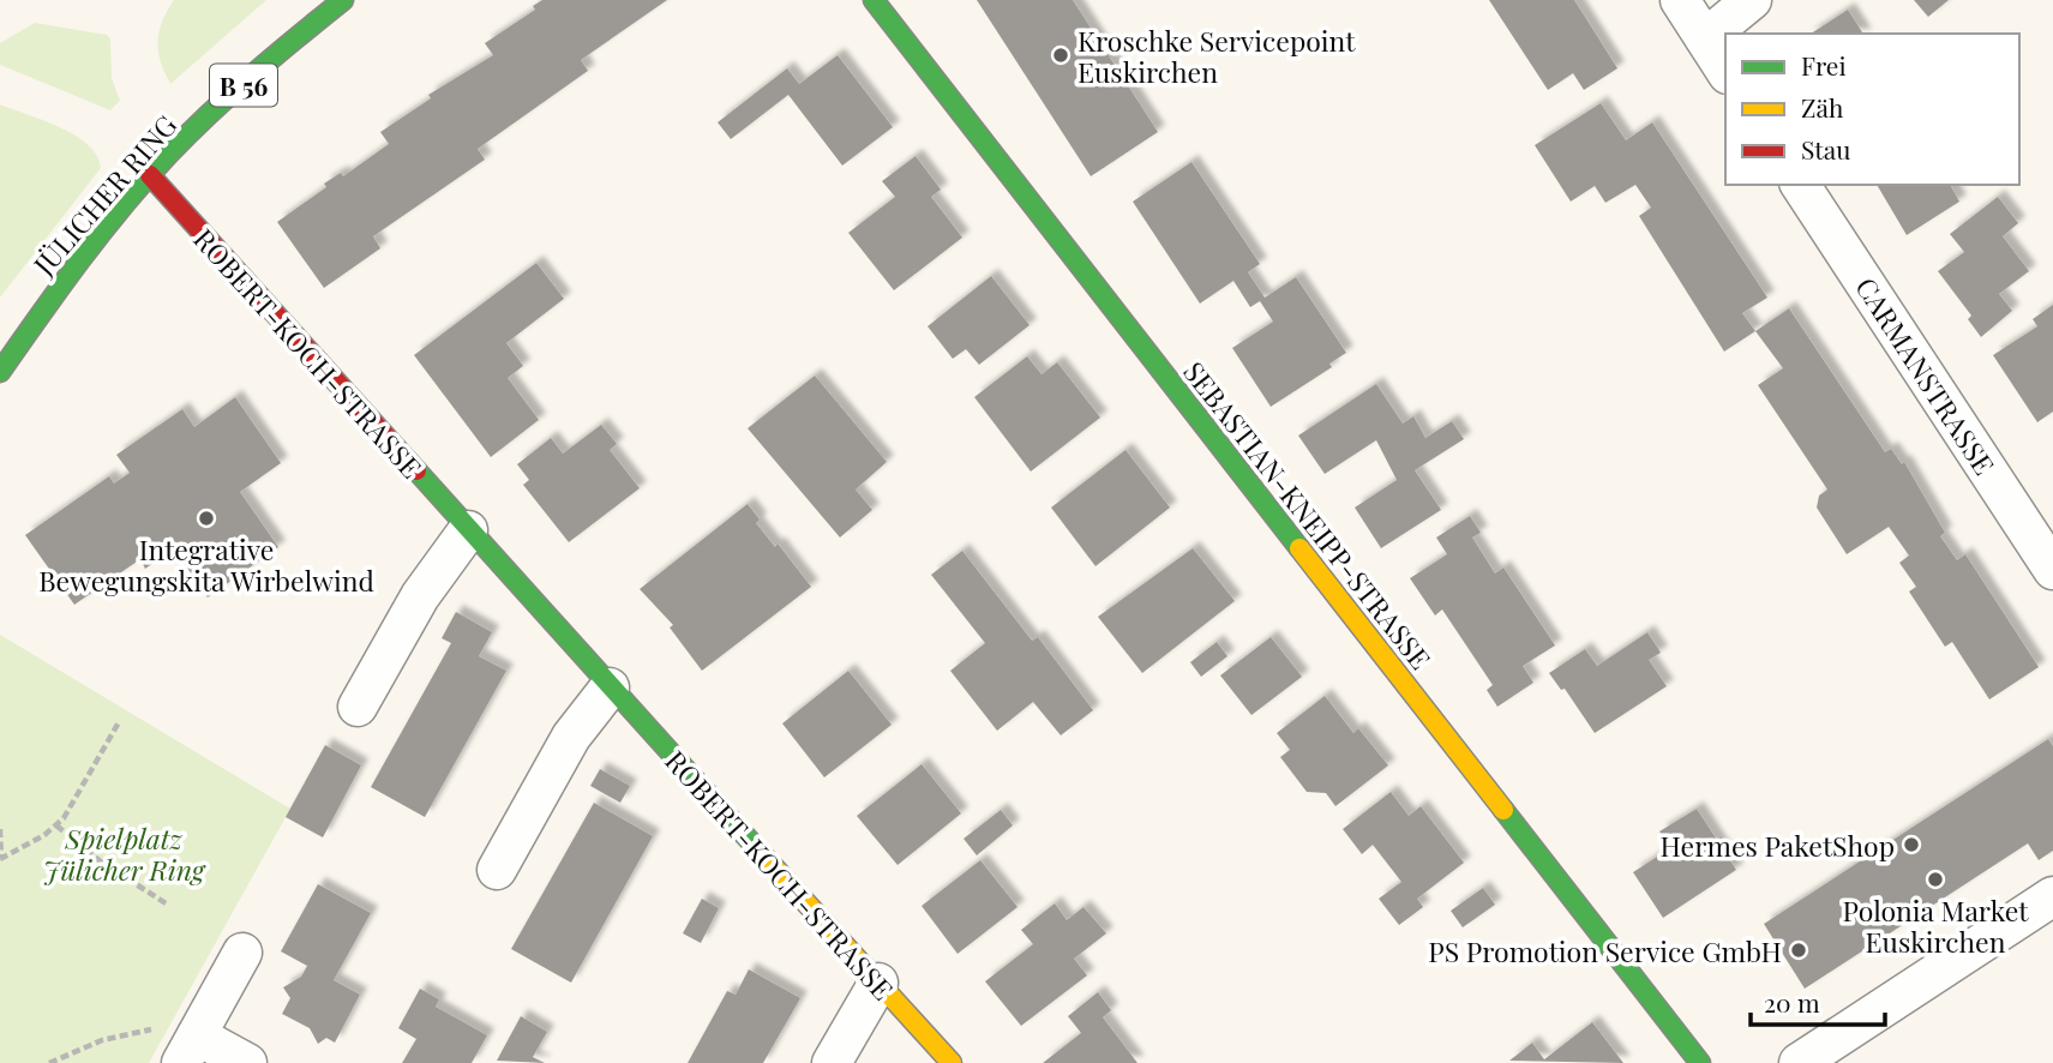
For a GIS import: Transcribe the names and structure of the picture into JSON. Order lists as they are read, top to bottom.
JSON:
{
  "streets": {
    "street": [
      "B 56",
      "JÜLICHER RING",
      "ROBERT-KOCH-STRASSE",
      "CARMANSTRASSE",
      "SEBASTIAN-KNEIPP-STRASSE"
    ]
  },
  "crossings": [
    ["JÜLICHER RING", "ROBERT-KOCH-STRASSE"]
  ],
  "parks": ["Spielplatz Jülicher Ring"],
  "places": [
    "Kroschke Servicepoint Euskirchen",
    "Integrative Bewegungskita Wirbelwind",
    "Hermes PaketShop",
    "Polonia Market Euskirchen",
    "PS Promotion Service GmbH"
  ],
  "legend": ["Frei", "Zäh", "Stau"],
  "scale_bar": "20 m"
}
